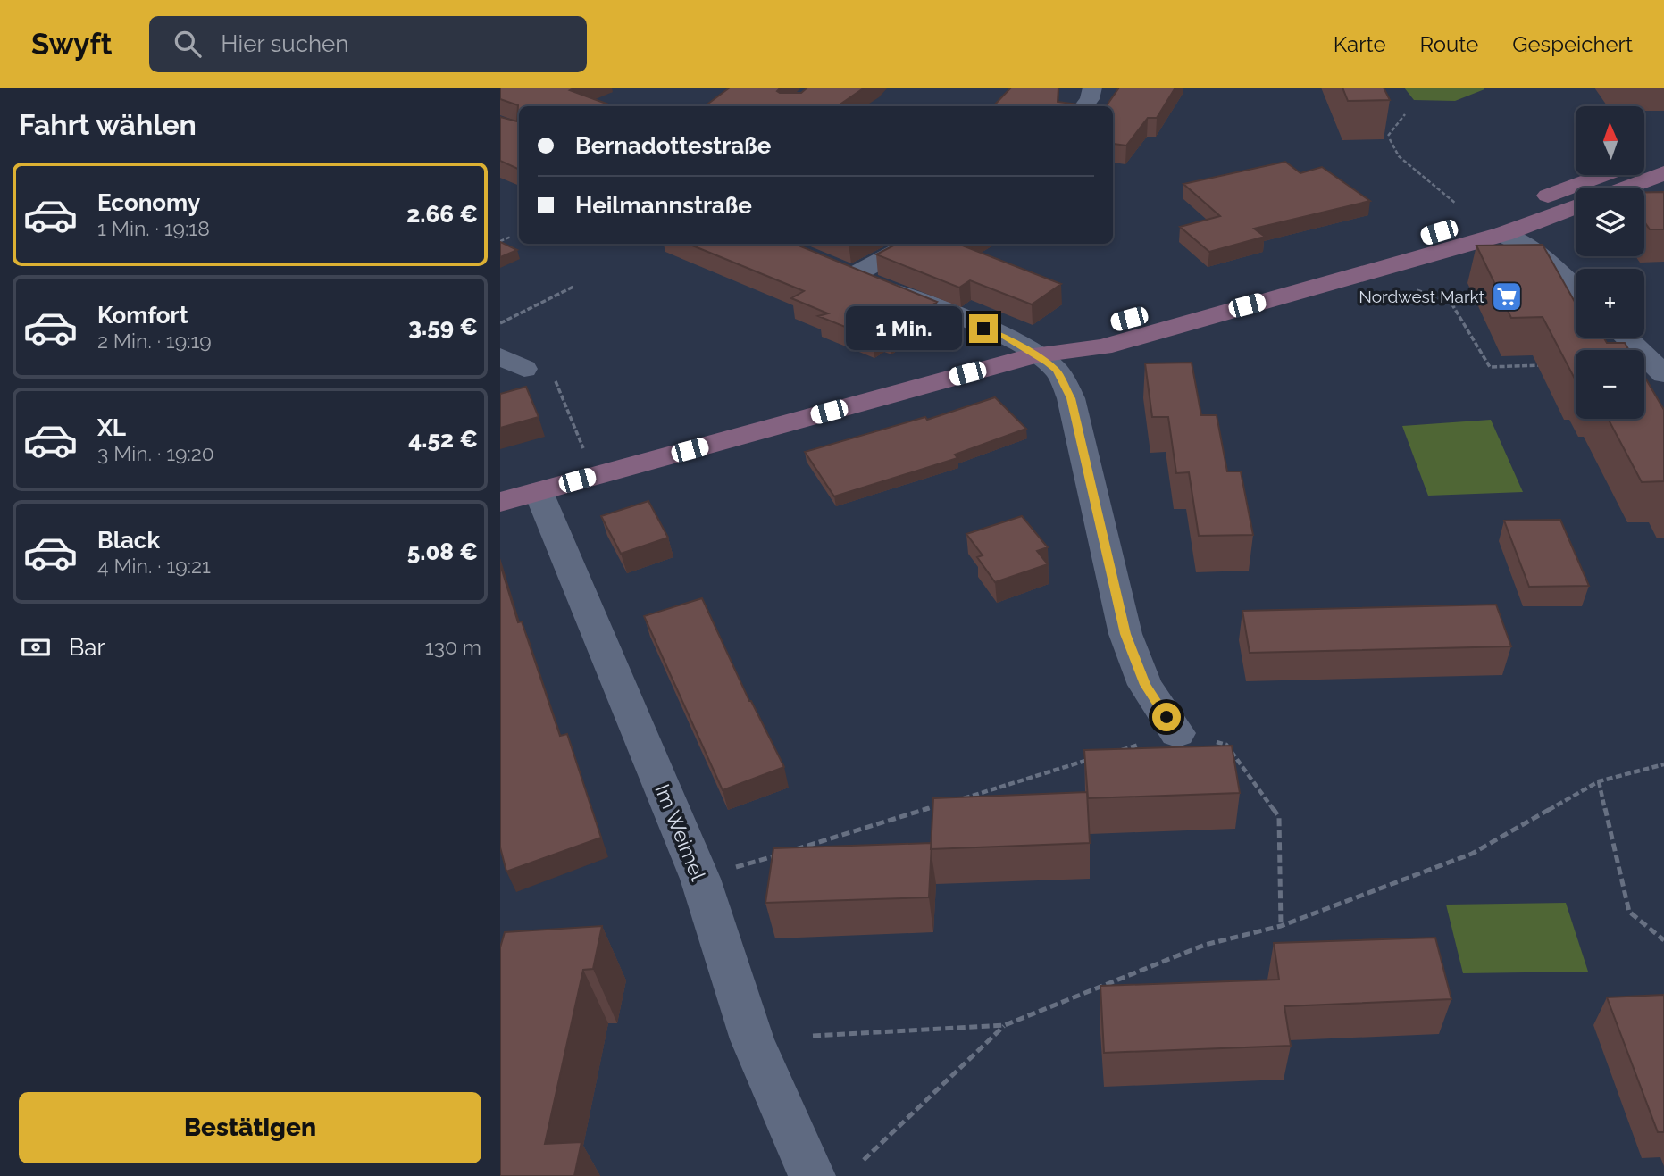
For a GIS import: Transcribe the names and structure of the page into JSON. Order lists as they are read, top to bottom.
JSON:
{
  "streets": {
    "street": ["Im Weimel"]
  },
  "places": {
    "supermarket": ["Nordwest Markt"]
  },
  "north": "top",
  "page": {
    "header": "Swyft",
    "search": "Hier suchen",
    "nav": ["Karte", "Route", "Gespeichert"],
    "heading": "Fahrt wählen",
    "map_buttons": ["+", "−"],
    "banner": ["Bernadottestraße", "Heilmannstraße"],
    "list": [
      {
        "name": "Economy",
        "note": "1 Min. · 19:18",
        "value": "2.66 €"
      },
      {
        "name": "Komfort",
        "note": "2 Min. · 19:19",
        "value": "3.59 €"
      },
      {
        "name": "XL",
        "note": "3 Min. · 19:20",
        "value": "4.52 €"
      },
      {
        "name": "Black",
        "note": "4 Min. · 19:21",
        "value": "5.08 €"
      }
    ],
    "bubble": "1 Min.",
    "pay": ["Bar", "130 m"],
    "buttons": "Bestätigen"
  }
}
